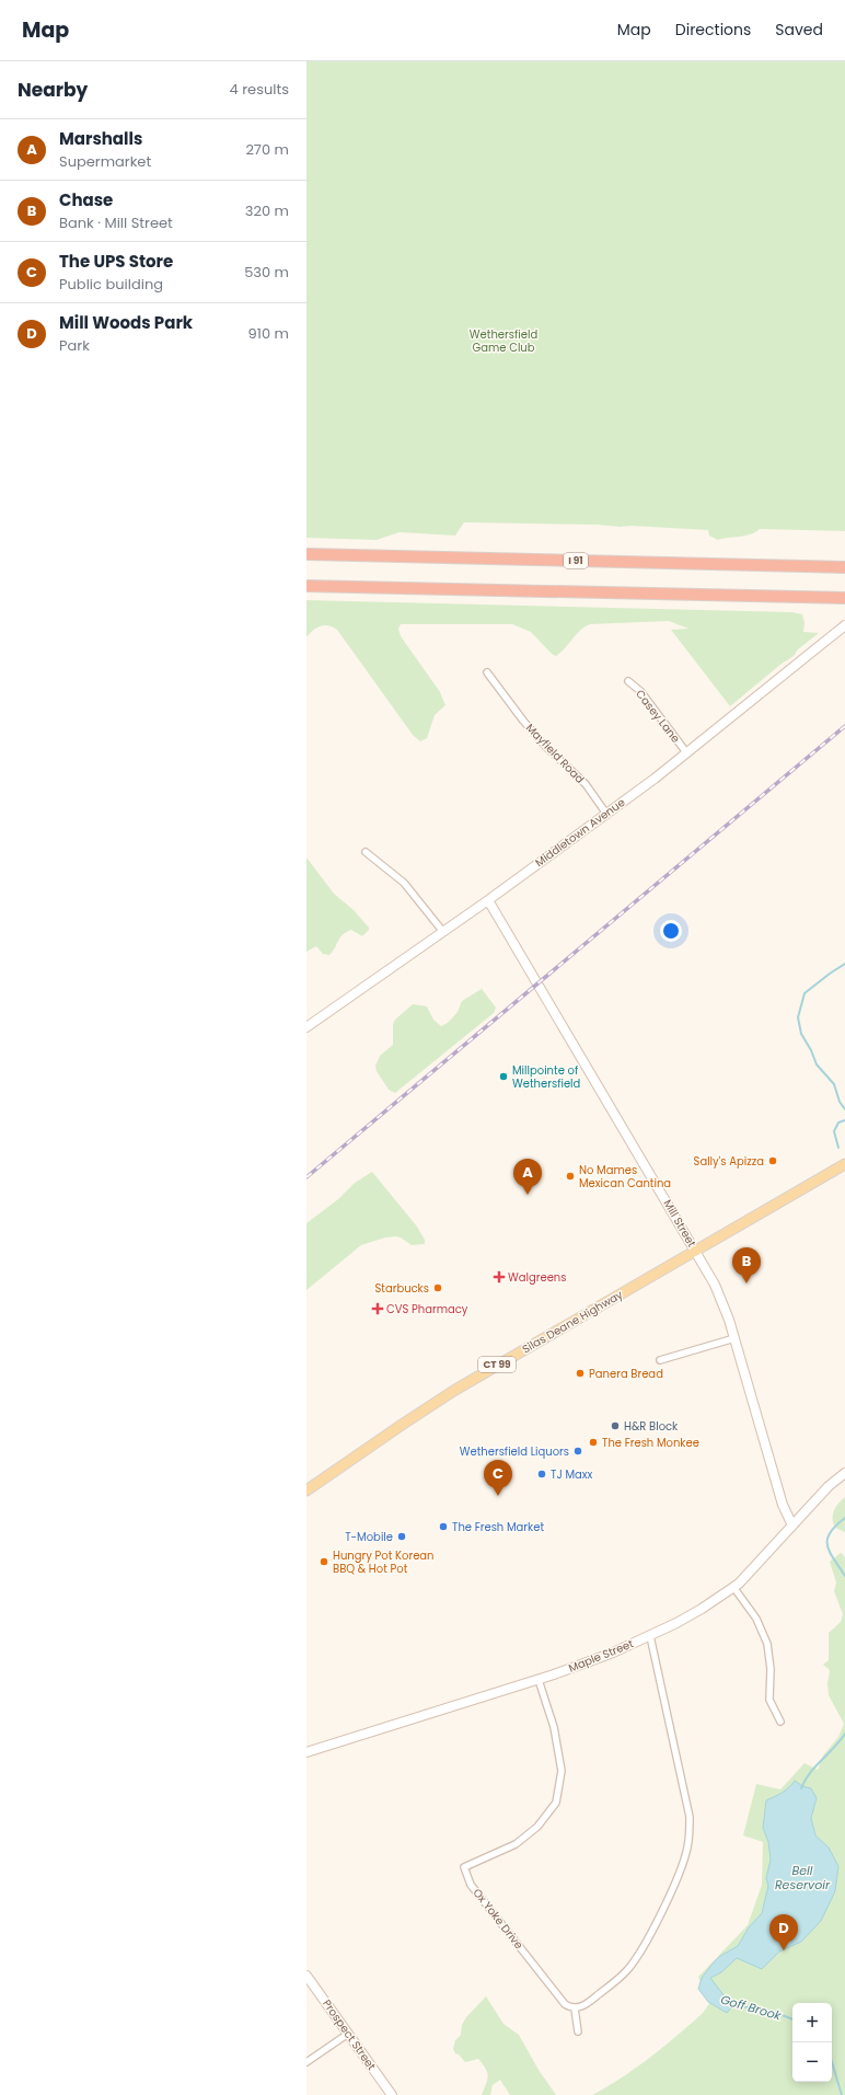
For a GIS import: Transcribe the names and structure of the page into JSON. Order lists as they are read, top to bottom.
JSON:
{
  "streets": {
    "highway": ["I 91"],
    "main road": ["Silas Deane Highway", "CT 99"],
    "street": [
      "Casey Lane",
      "Mayfield Road",
      "Middletown Avenue",
      "Mill Street",
      "Maple Street",
      "Ox Yoke Drive",
      "Prospect Street"
    ]
  },
  "crossings": [
    ["Casey Lane", "Middletown Avenue"],
    ["Mayfield Road", "Middletown Avenue"],
    ["Middletown Avenue", "Mill Street"],
    ["Mill Street", "Silas Deane Highway"],
    ["Mill Street", "Maple Street"],
    ["Maple Street", "Ox Yoke Drive"]
  ],
  "water": ["Bell Reservoir", "Goff Brook"],
  "parks": ["Wethersfield Game Club"],
  "places": {
    "other": [
      "Millpointe of Wethersfield",
      "Sally's Apizza",
      "No Mames Mexican Cantina",
      "Starbucks",
      "Panera Bread",
      "H&R Block",
      "The Fresh Monkee",
      "Wethersfield Liquors",
      "TJ Maxx",
      "The Fresh Market",
      "T-Mobile",
      "Hungry Pot Korean BBQ & Hot Pot"
    ],
    "health": ["Walgreens", "CVS Pharmacy"]
  },
  "page": {
    "header": "Map",
    "nav": ["Map", "Directions", "Saved"],
    "heading": ["Nearby", "4 results"],
    "list": [
      {
        "mark": "A",
        "name": "Marshalls",
        "note": "Supermarket",
        "value": "270 m"
      },
      {
        "mark": "B",
        "name": "Chase",
        "note": "Bank · Mill Street",
        "value": "320 m"
      },
      {
        "mark": "C",
        "name": "The UPS Store",
        "note": "Public building",
        "value": "530 m"
      },
      {
        "mark": "D",
        "name": "Mill Woods Park",
        "note": "Park",
        "value": "910 m"
      }
    ],
    "pins": [
      "A",
      "B",
      "C",
      "D"
    ],
    "map_buttons": ["+", "−"]
  }
}
